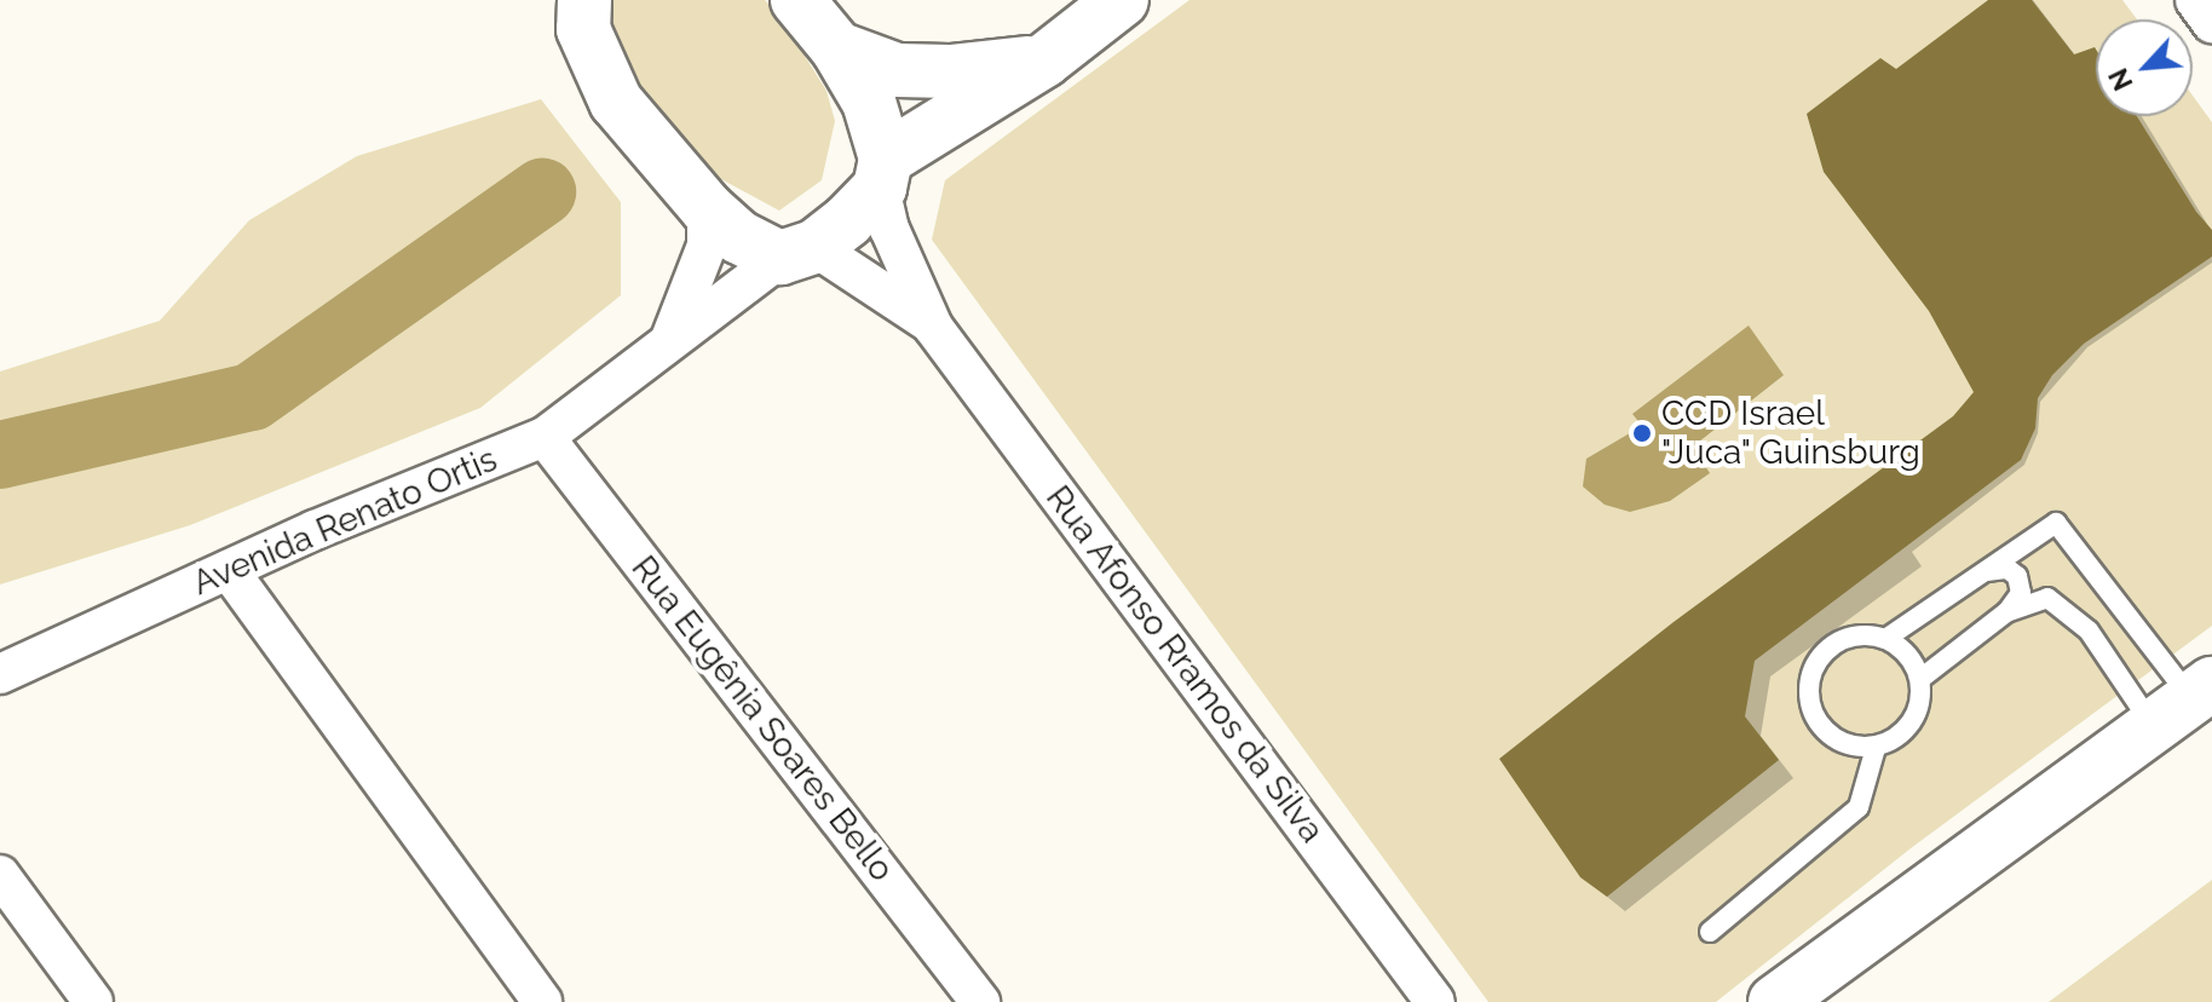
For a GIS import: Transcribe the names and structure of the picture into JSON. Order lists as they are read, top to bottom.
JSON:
{
  "streets": {
    "street": ["Avenida Renato Ortis", "Rua Afonso Rramos da Silva", "Rua Eugênia Soares Bello"]
  },
  "crossings": [
    ["Avenida Renato Ortis", "Rua Afonso Rramos da Silva"],
    ["Avenida Renato Ortis", "Rua Eugênia Soares Bello"]
  ],
  "places": ["CCD Israel \"Juca\" Guinsburg"],
  "north": "bottom left"
}
